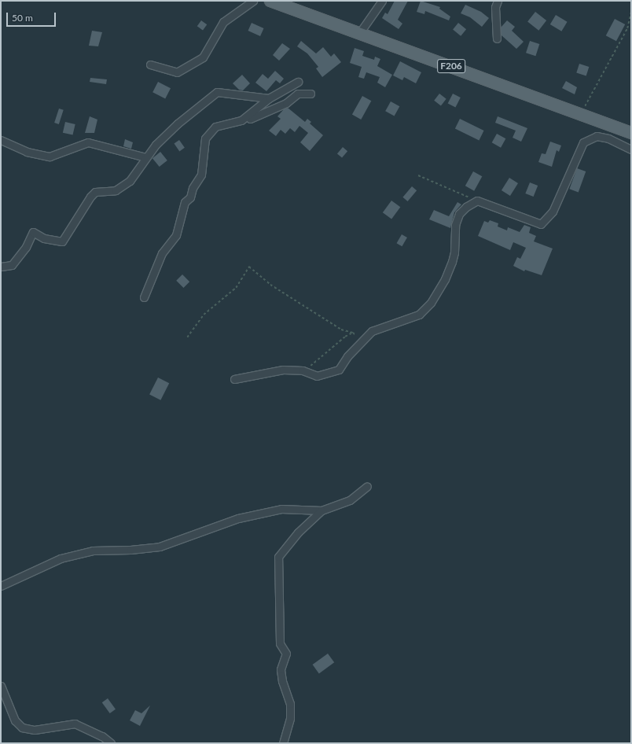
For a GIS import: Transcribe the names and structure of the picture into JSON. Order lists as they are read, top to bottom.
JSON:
{
  "streets": {
    "main road": ["F206"]
  },
  "scale_bar": "50 m"
}
